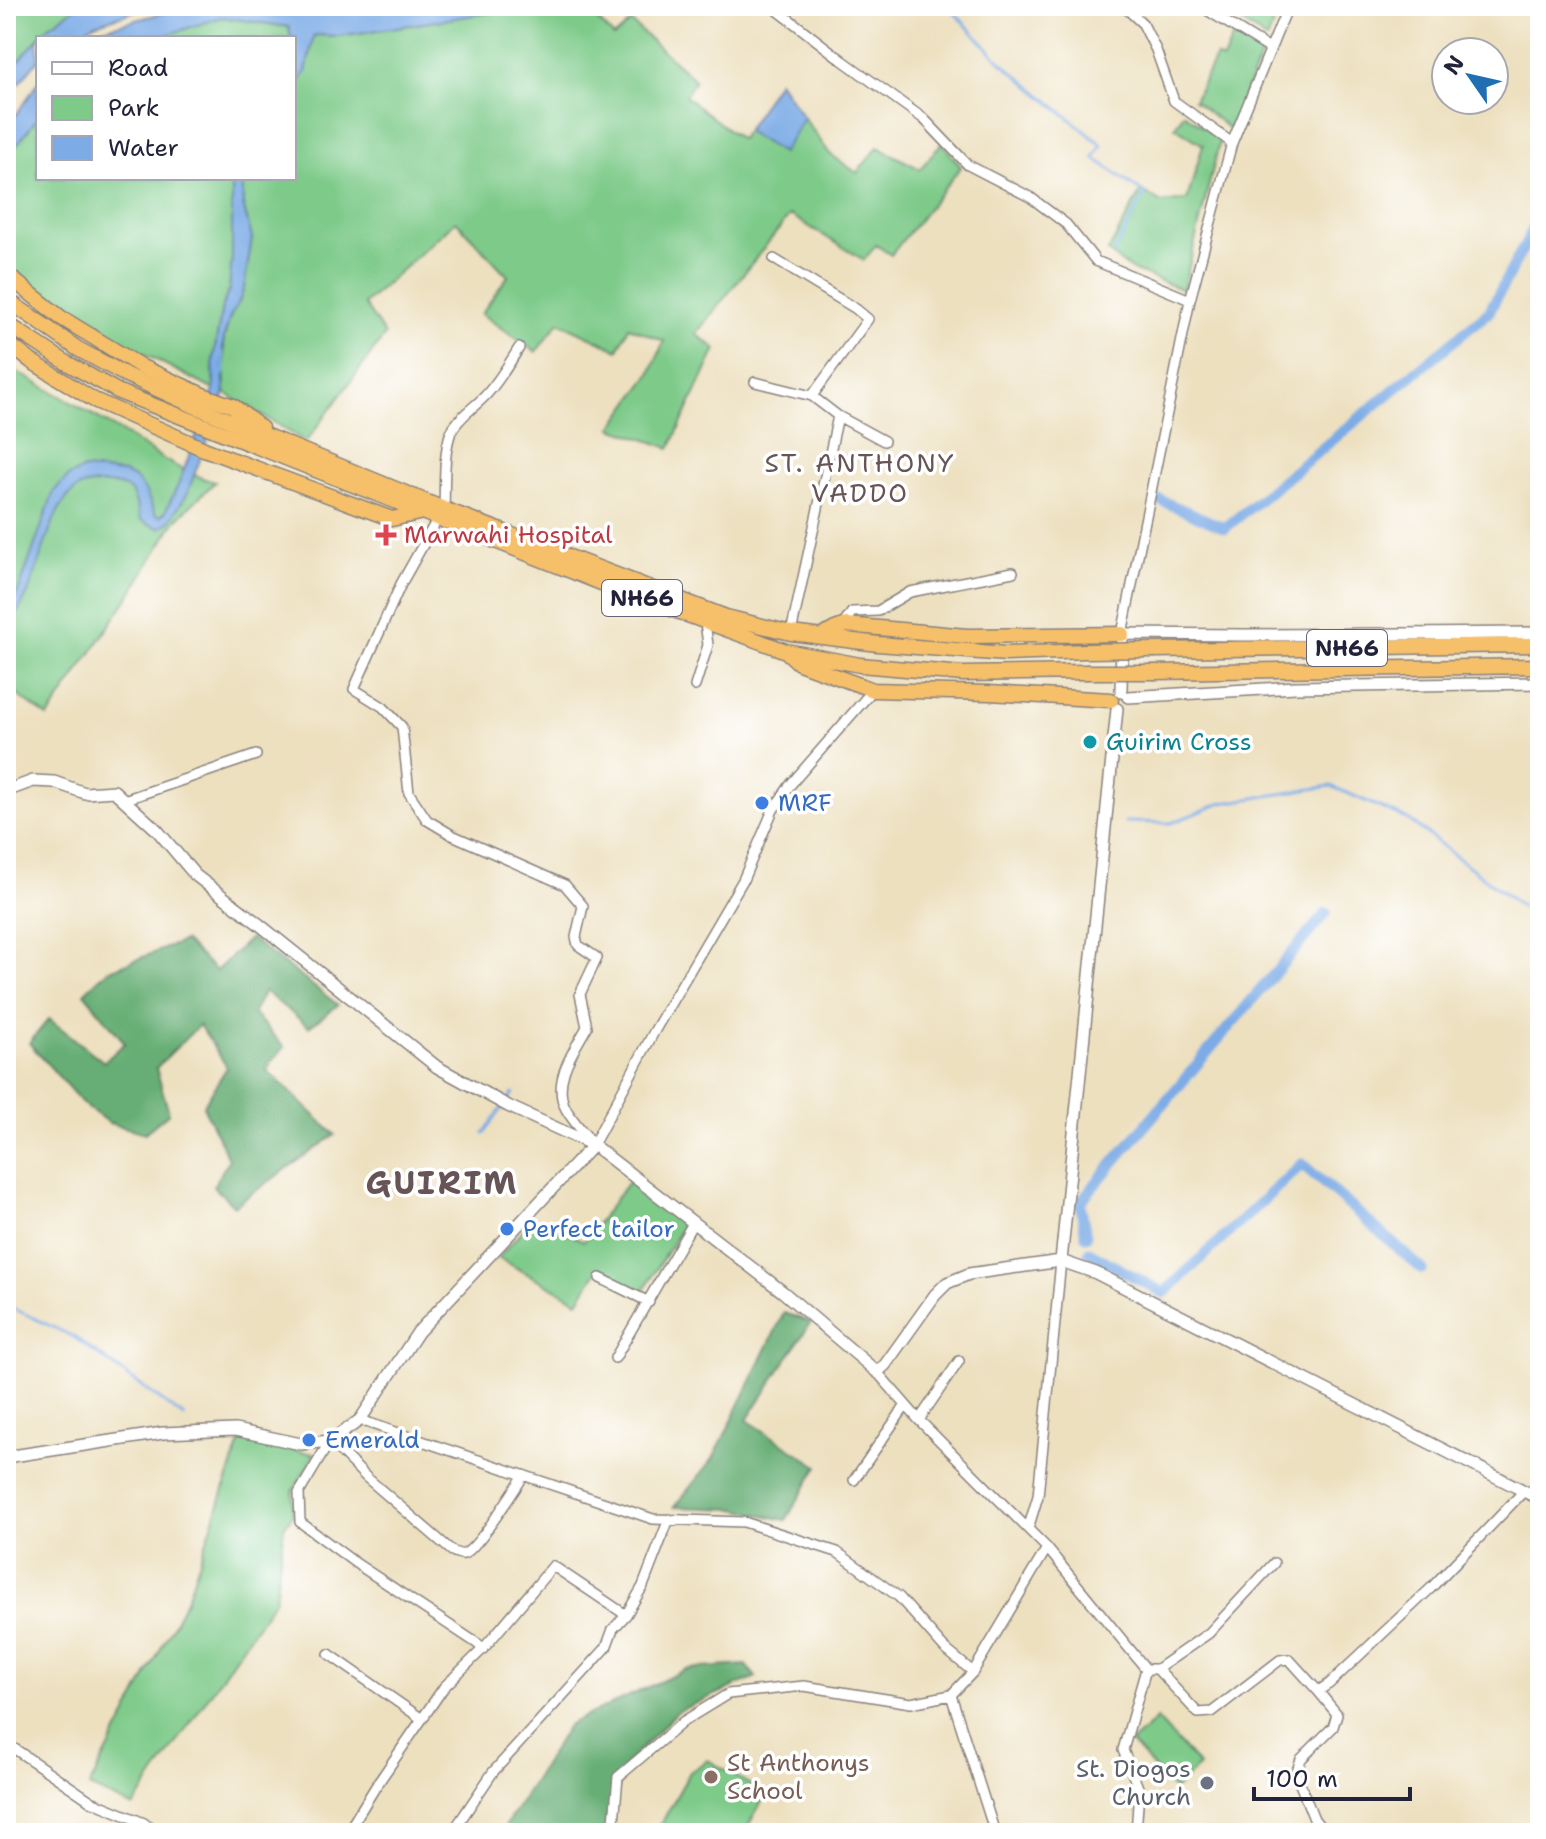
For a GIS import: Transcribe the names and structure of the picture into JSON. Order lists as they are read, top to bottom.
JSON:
{
  "streets": {
    "highway": ["NH66"]
  },
  "districts": ["ST. ANTHONY VADDO", "GUIRIM"],
  "places": {
    "health": ["Marwahi Hospital"],
    "other": [
      "Guirim Cross",
      "MRF",
      "Perfect tailor",
      "Emerald",
      "St Anthonys School",
      "St. Diogos Church"
    ]
  },
  "legend": ["Road", "Park", "Water"],
  "scale_bar": "100 m",
  "north": "top left"
}
